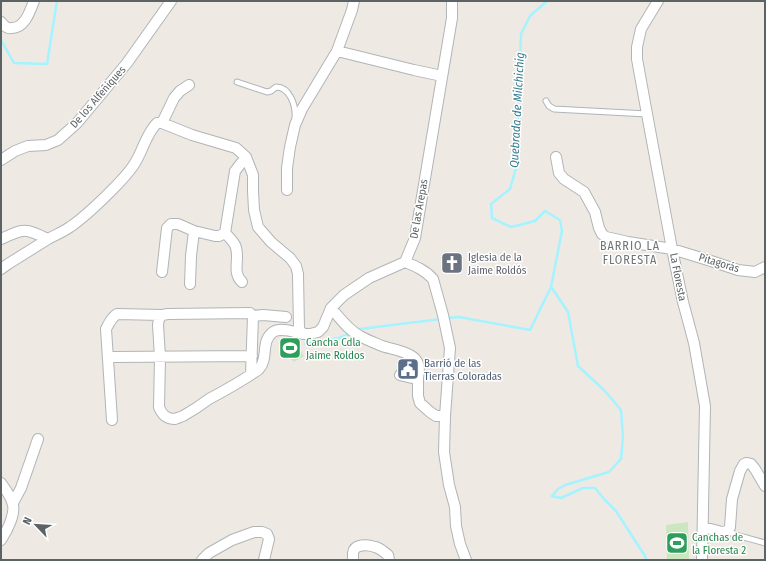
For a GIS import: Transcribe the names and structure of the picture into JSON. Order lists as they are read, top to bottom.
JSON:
{
  "streets": {
    "street": [
      "De los Alfeñiques",
      "De las Arepas",
      "Pitagorás",
      "La Floresta"
    ]
  },
  "crossings": [
    ["Pitagorás", "La Floresta"]
  ],
  "districts": ["BARRIO LA FLORESTA"],
  "water": ["Quebrada de Milchichig"],
  "places": {
    "church": ["Iglesia de la Jaime Roldós"],
    "sports": ["Cancha Cdla Jaime Roldos", "Canchas de la Floresta 2"],
    "public building": ["Barrió de las Tierras Coloradas"]
  },
  "north": "top left"
}
